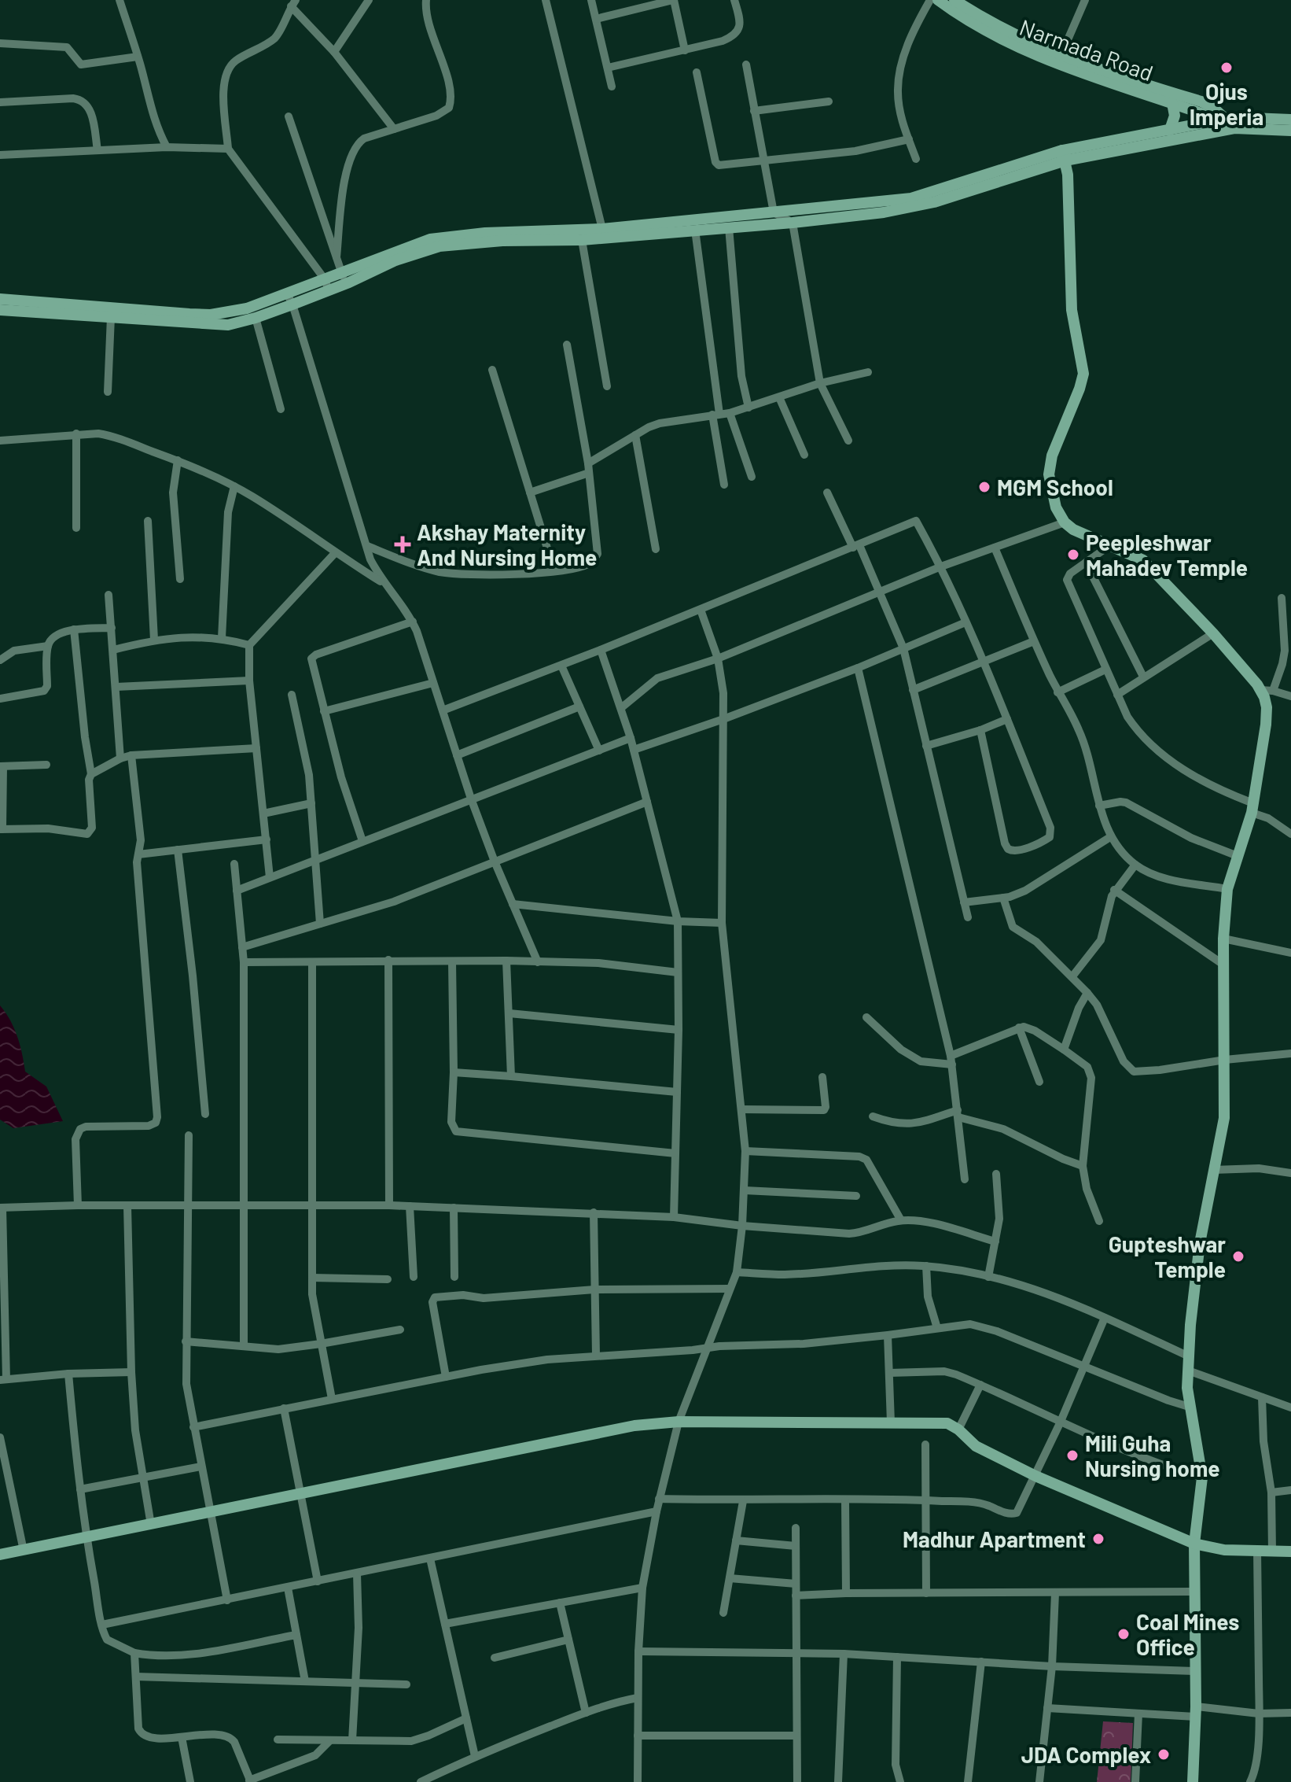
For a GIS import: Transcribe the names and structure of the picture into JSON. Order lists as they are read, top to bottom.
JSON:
{
  "streets": {
    "street": ["Narmada Road"]
  },
  "places": {
    "other": [
      "Ojus Imperia",
      "MGM School",
      "Peepleshwar Mahadev Temple",
      "Gupteshwar Temple",
      "Mili Guha Nursing home",
      "Madhur Apartment",
      "Coal Mines Office",
      "JDA Complex"
    ],
    "health": ["Akshay Maternity And Nursing Home"]
  }
}
